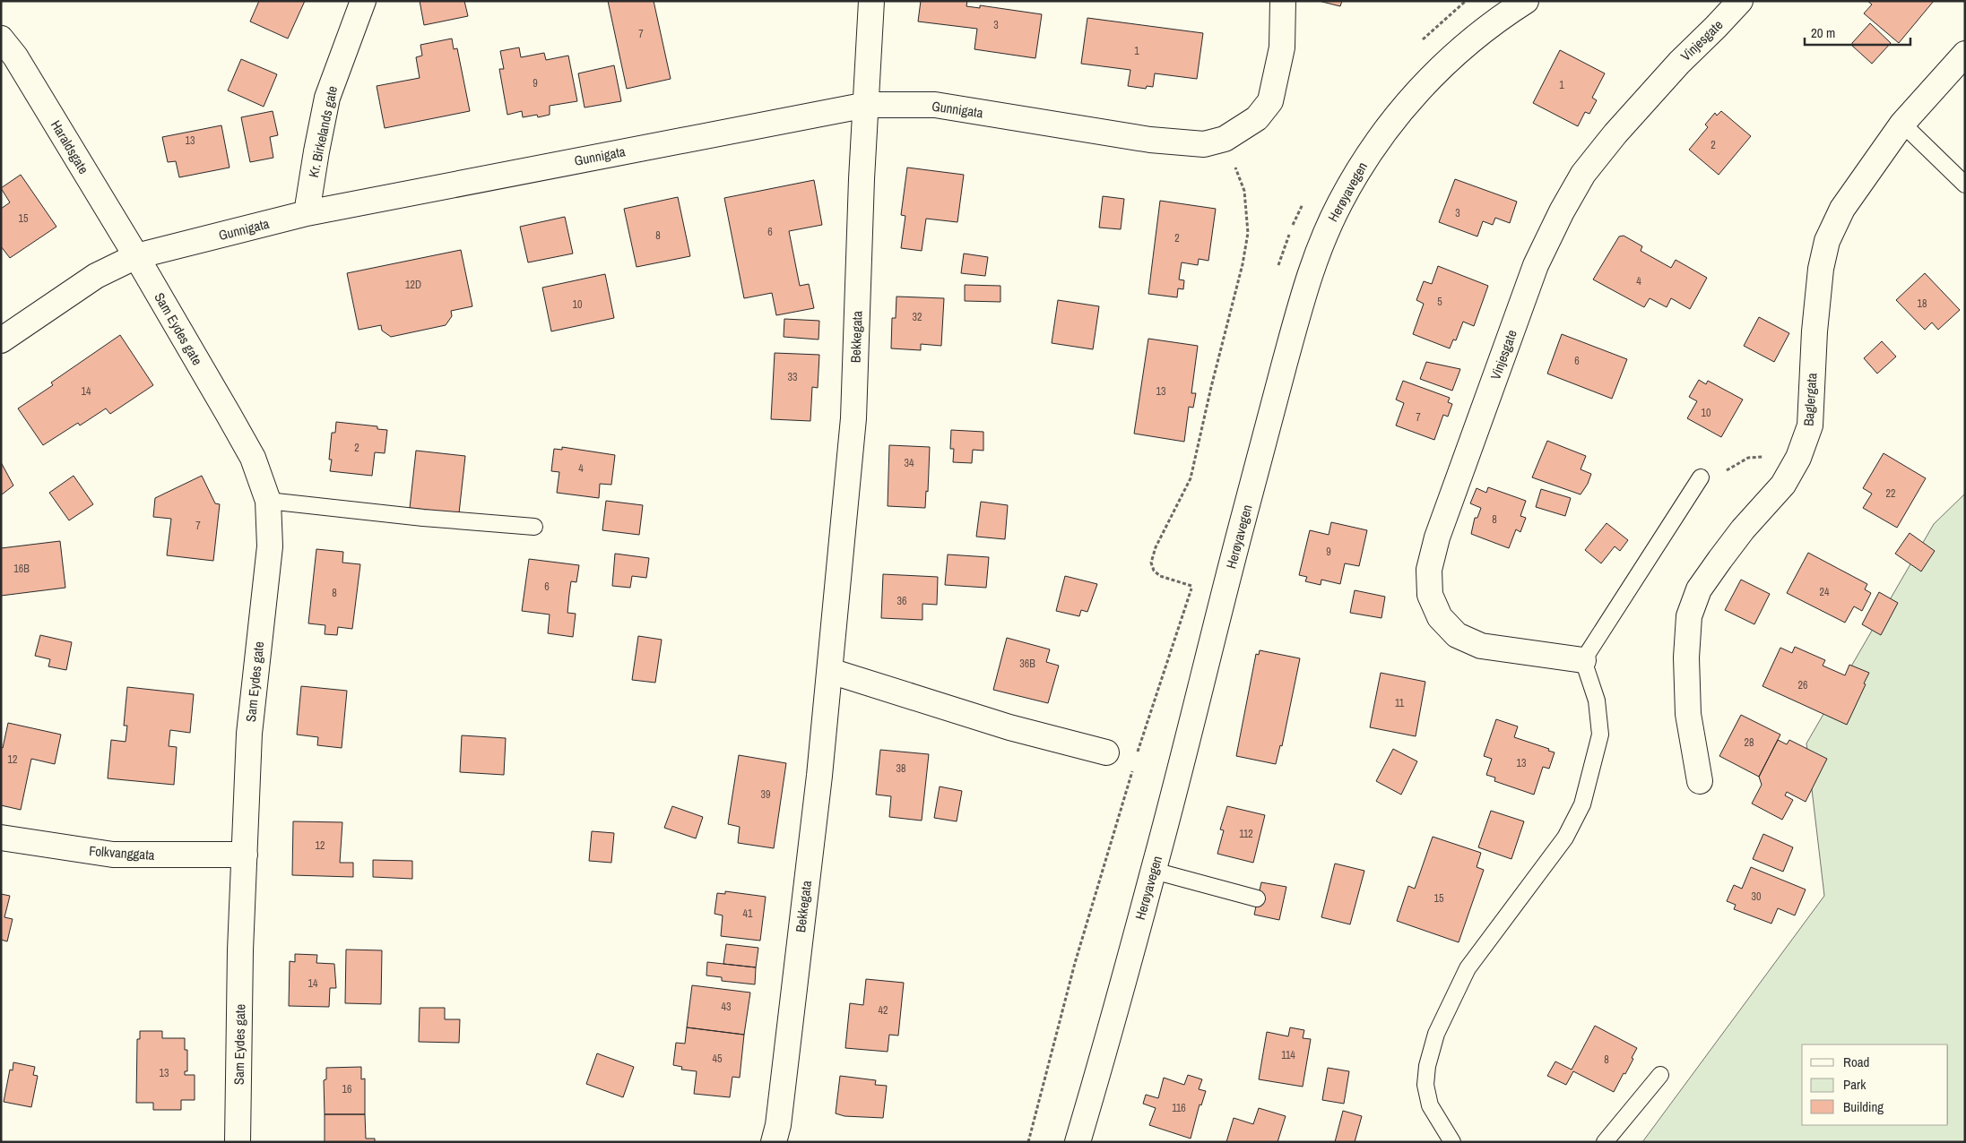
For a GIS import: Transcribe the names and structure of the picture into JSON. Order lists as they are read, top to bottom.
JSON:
{
  "streets": {
    "main road": [
      "Vinjesgate",
      "Gunnigata",
      "Kr. Birkelands gate",
      "Haraldsgate",
      "Herøyavegen",
      "Sam Eydes gate",
      "Bekkegata",
      "Baglergata",
      "Folkvanggata"
    ]
  },
  "crossings": [
    ["Gunnigata", "Kr. Birkelands gate"],
    ["Gunnigata", "Haraldsgate"],
    ["Gunnigata", "Sam Eydes gate"],
    ["Gunnigata", "Bekkegata"],
    ["Haraldsgate", "Sam Eydes gate"],
    ["Sam Eydes gate", "Folkvanggata"]
  ],
  "house_numbers": [
    "3",
    "7",
    "1",
    "9",
    "1",
    "13",
    "2",
    "3",
    "15",
    "6",
    "8",
    "2",
    "4",
    "12D",
    "5",
    "18",
    "10",
    "32",
    "6",
    "33",
    "14",
    "13",
    "10",
    "7",
    "2",
    "34",
    "4",
    "22",
    "8",
    "7",
    "9",
    "16B",
    "6",
    "24",
    "8",
    "36",
    "36B",
    "26",
    "11",
    "28",
    "12",
    "13",
    "38",
    "39",
    "112",
    "12",
    "30",
    "15",
    "41",
    "14",
    "43",
    "42",
    "114",
    "45",
    "8",
    "13",
    "16",
    "116"
  ],
  "legend": ["Road", "Park", "Building"],
  "scale_bar": "20 m"
}
